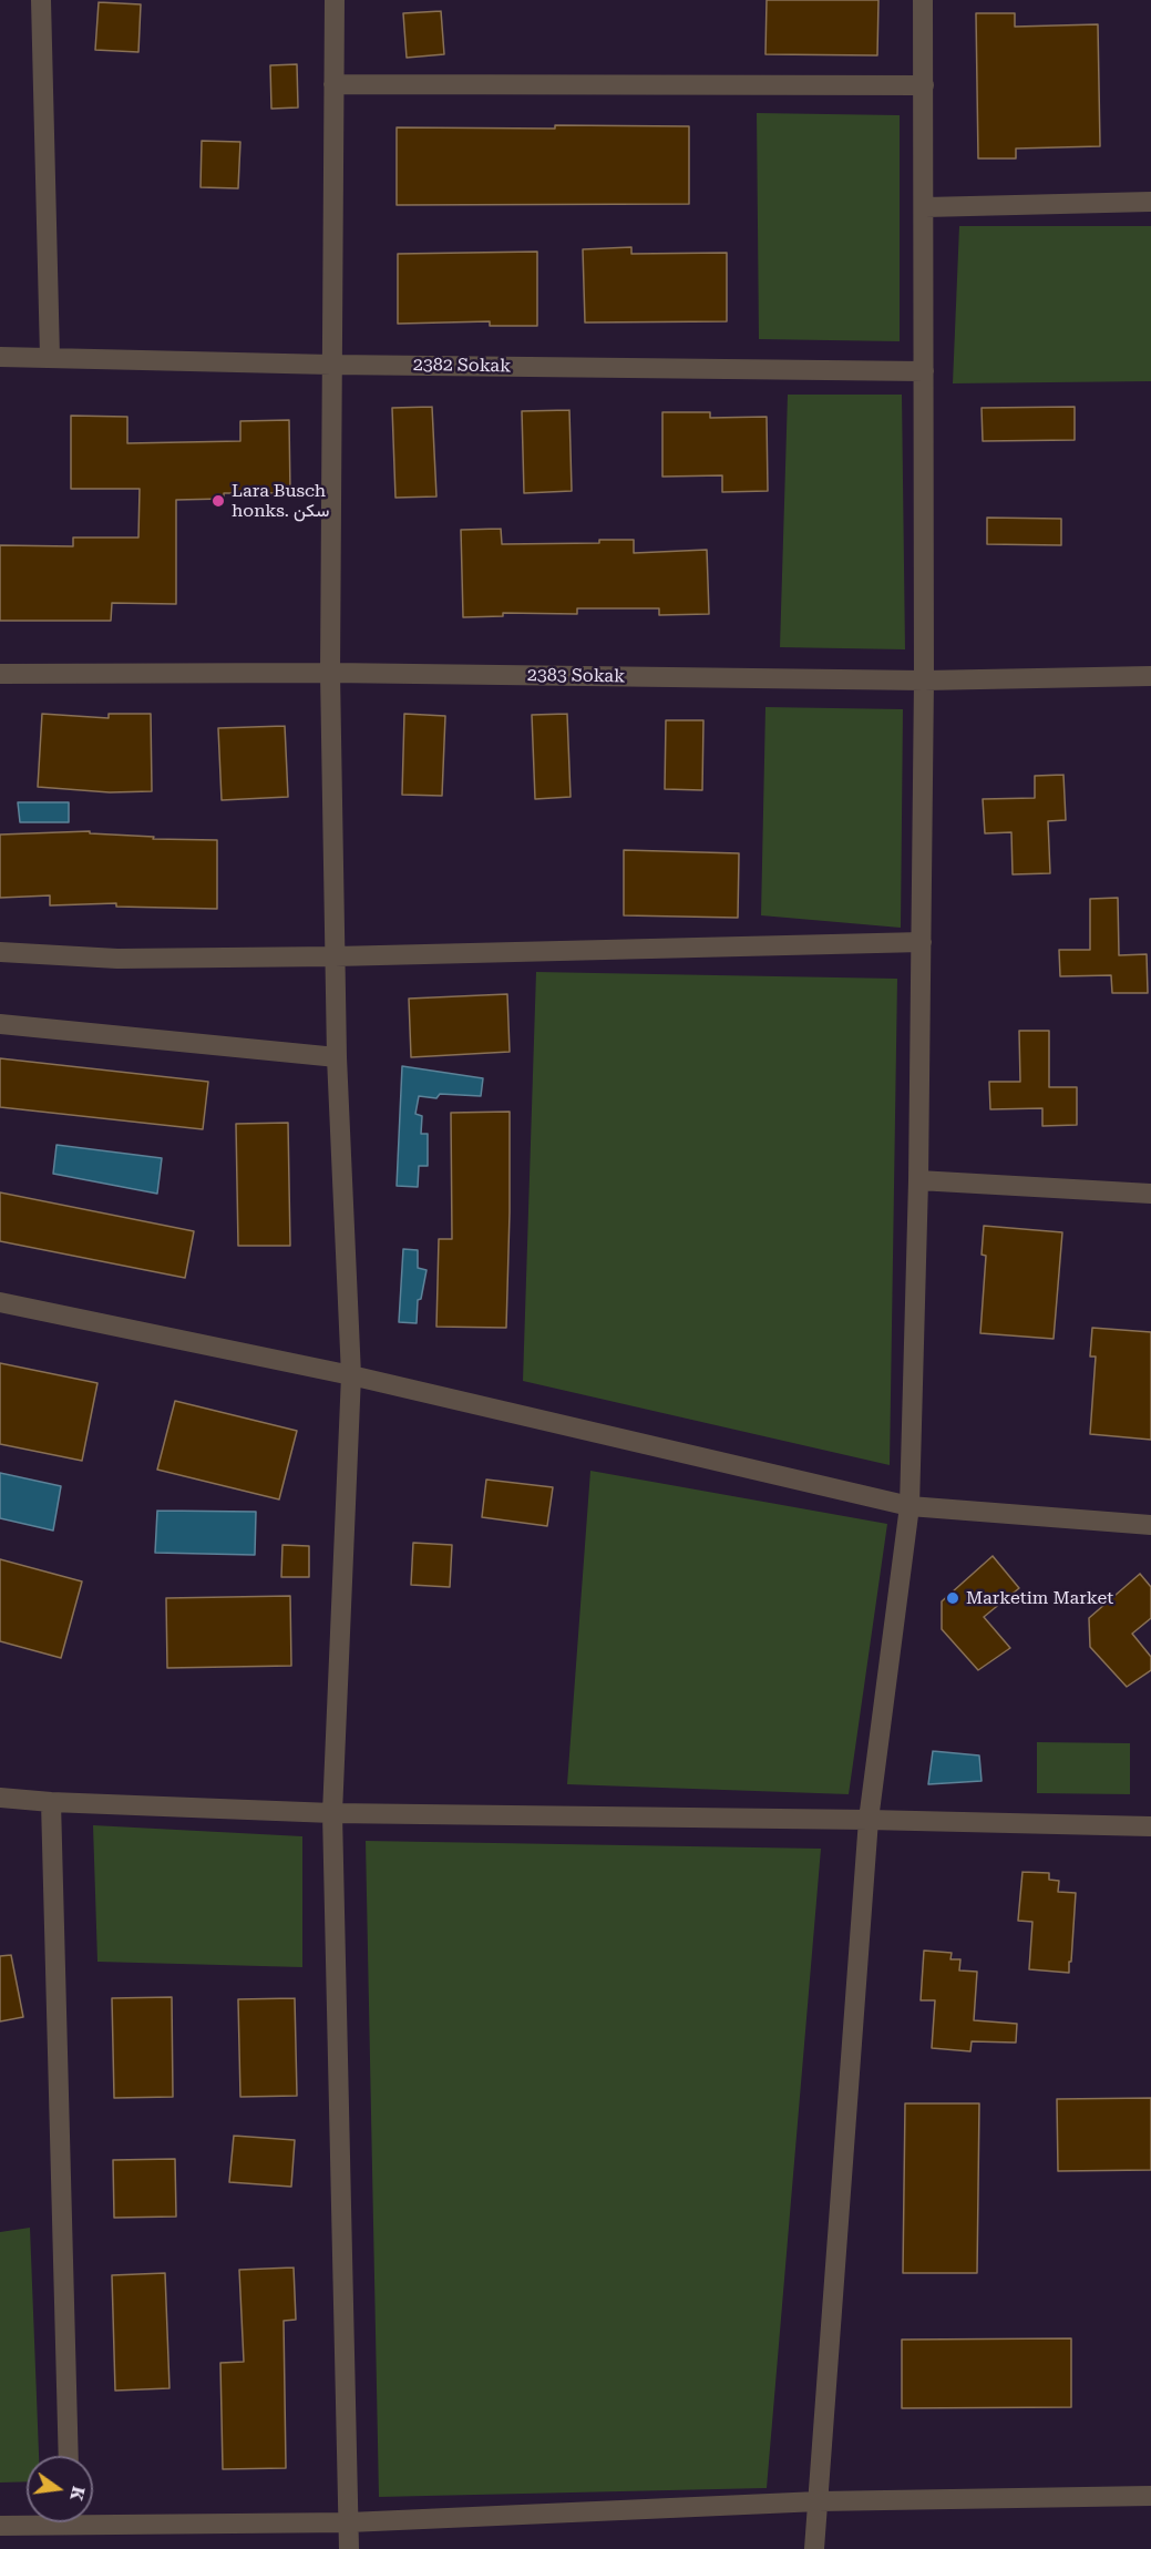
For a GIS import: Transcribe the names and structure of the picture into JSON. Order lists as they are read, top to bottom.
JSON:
{
  "streets": {
    "street": ["2382 Sokak", "2383 Sokak"]
  },
  "places": ["Lara Busch honks. سكن", "Marketim Market"],
  "north": "right"
}
